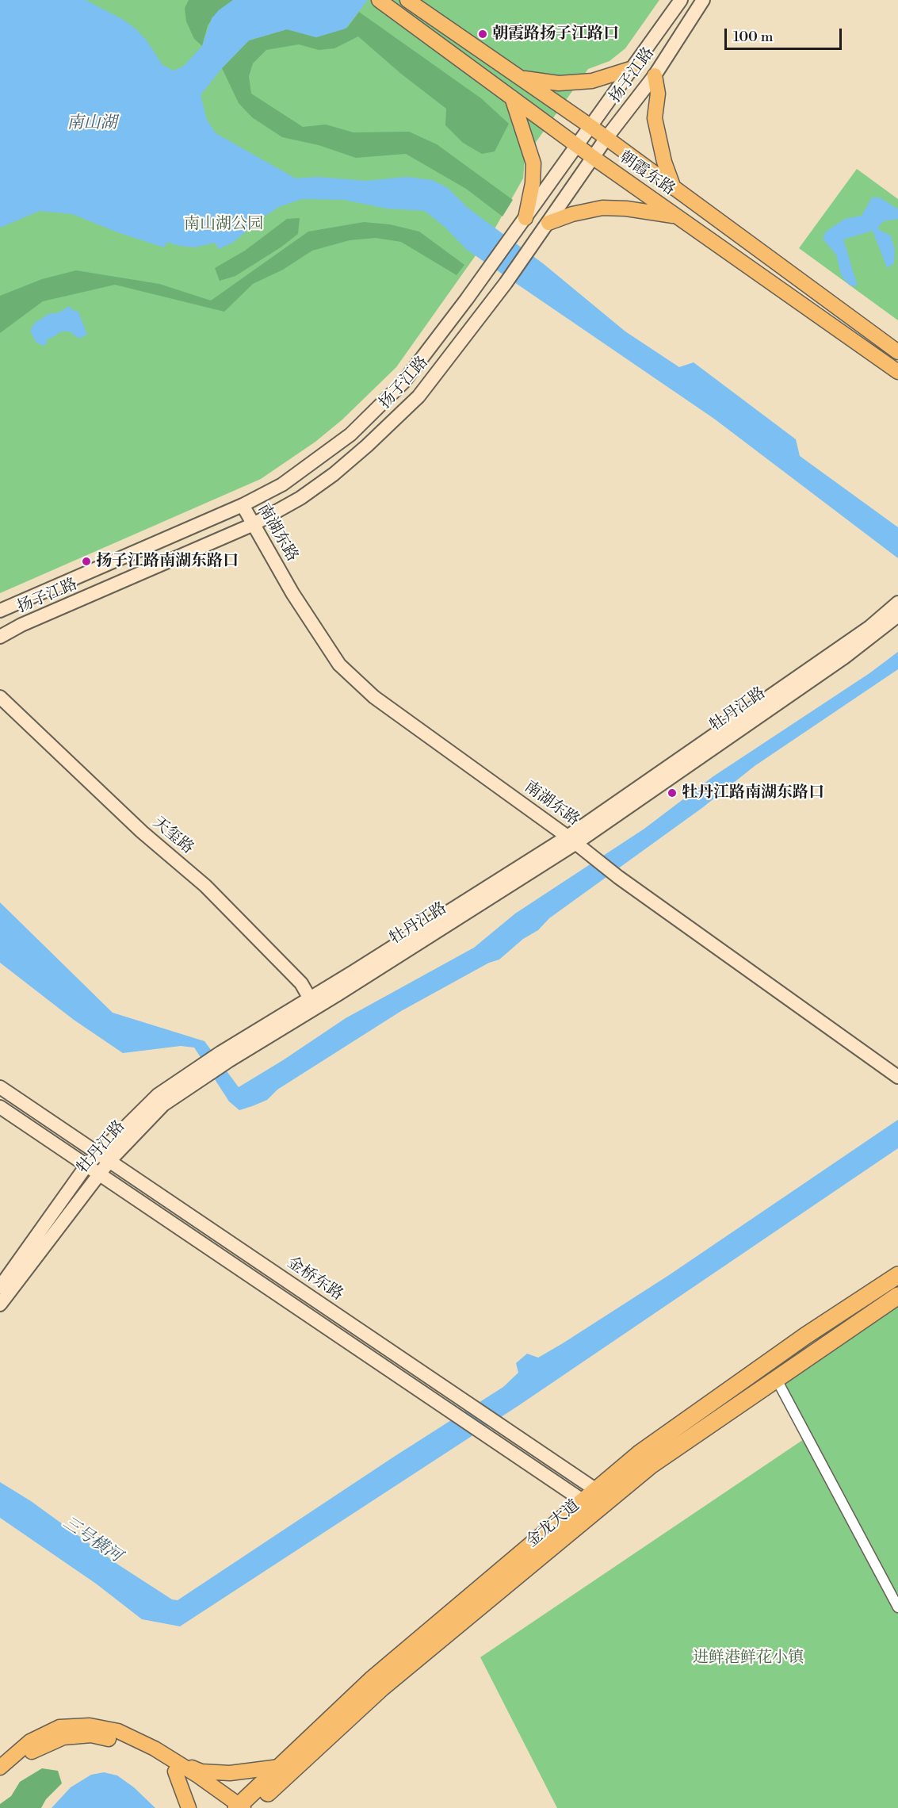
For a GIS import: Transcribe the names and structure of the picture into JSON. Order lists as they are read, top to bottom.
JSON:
{
  "streets": {
    "highway": ["金龙大道"],
    "main road": ["朝霞东路"],
    "street": [
      "扬子江路",
      "南湖东路",
      "牡丹江路",
      "天玺路",
      "金桥东路"
    ]
  },
  "crossings": [
    ["扬子江路", "朝霞东路"],
    ["扬子江路", "南湖东路"],
    ["南湖东路", "牡丹江路"],
    ["牡丹江路", "天玺路"],
    ["牡丹江路", "金桥东路"],
    ["金桥东路", "金龙大道"]
  ],
  "water": ["南山湖", "三号横河"],
  "parks": ["南山湖公园", "进鲜港鲜花小镇"],
  "places": ["朝霞路扬子江路口", "扬子江路南湖东路口", "牡丹江路南湖东路口"],
  "scale_bar": "100 m"
}
